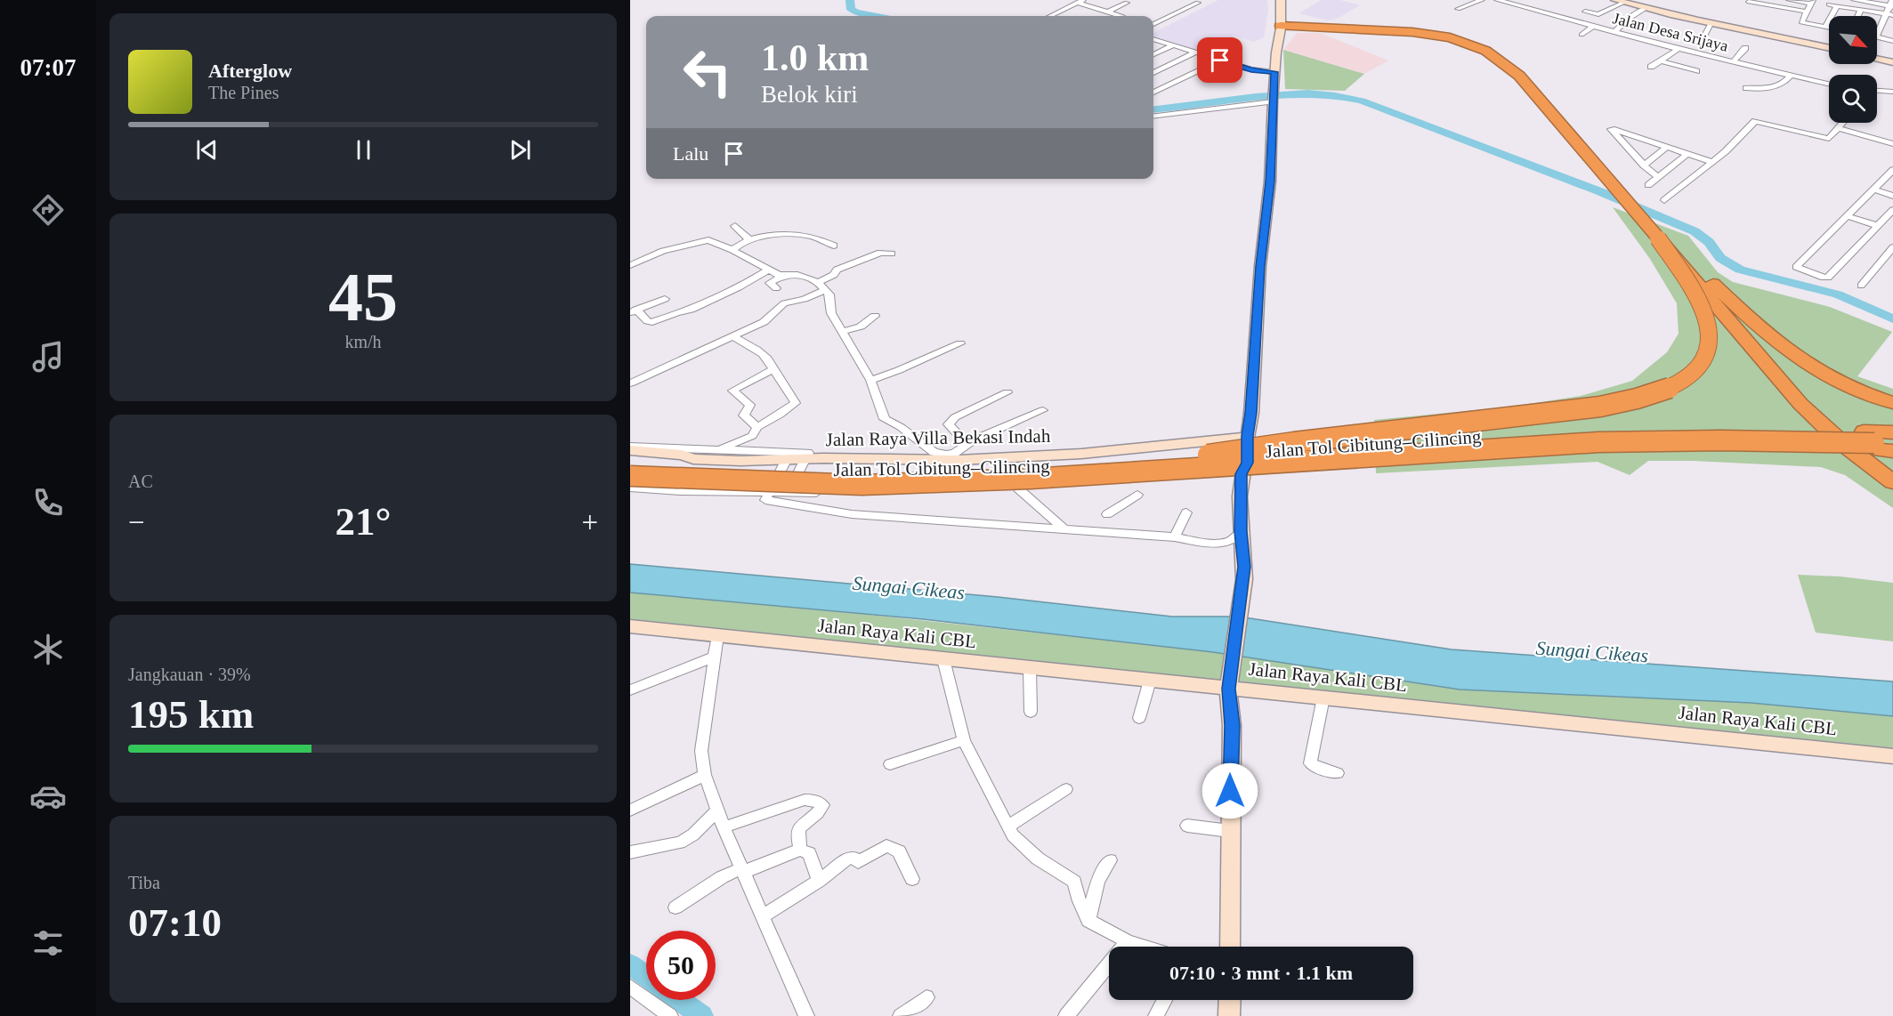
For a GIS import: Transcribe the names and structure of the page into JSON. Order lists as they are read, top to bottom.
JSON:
{
  "streets": {
    "highway": ["Jalan Tol Cibitung–Cilincing"],
    "main road": ["Jalan Raya Villa Bekasi Indah", "Jalan Raya Kali CBL"],
    "street": ["Jalan Desa Srijaya"]
  },
  "water": ["Sungai Cikeas"],
  "north": "bottom right",
  "page": {
    "tabs": "07:07",
    "turn": ["1.0 km", "Belok kiri"],
    "song": ["Afterglow", "The Pines"],
    "then": "Lalu",
    "tile": [
      ["45", "km/h"],
      "AC",
      ["Jangkauan · 39%", "195 km"],
      ["Tiba", "07:10"]
    ],
    "heat": ["−", "21°", "+"],
    "limit": "50",
    "trip": "07:10 · 3 mnt · 1.1 km"
  }
}
